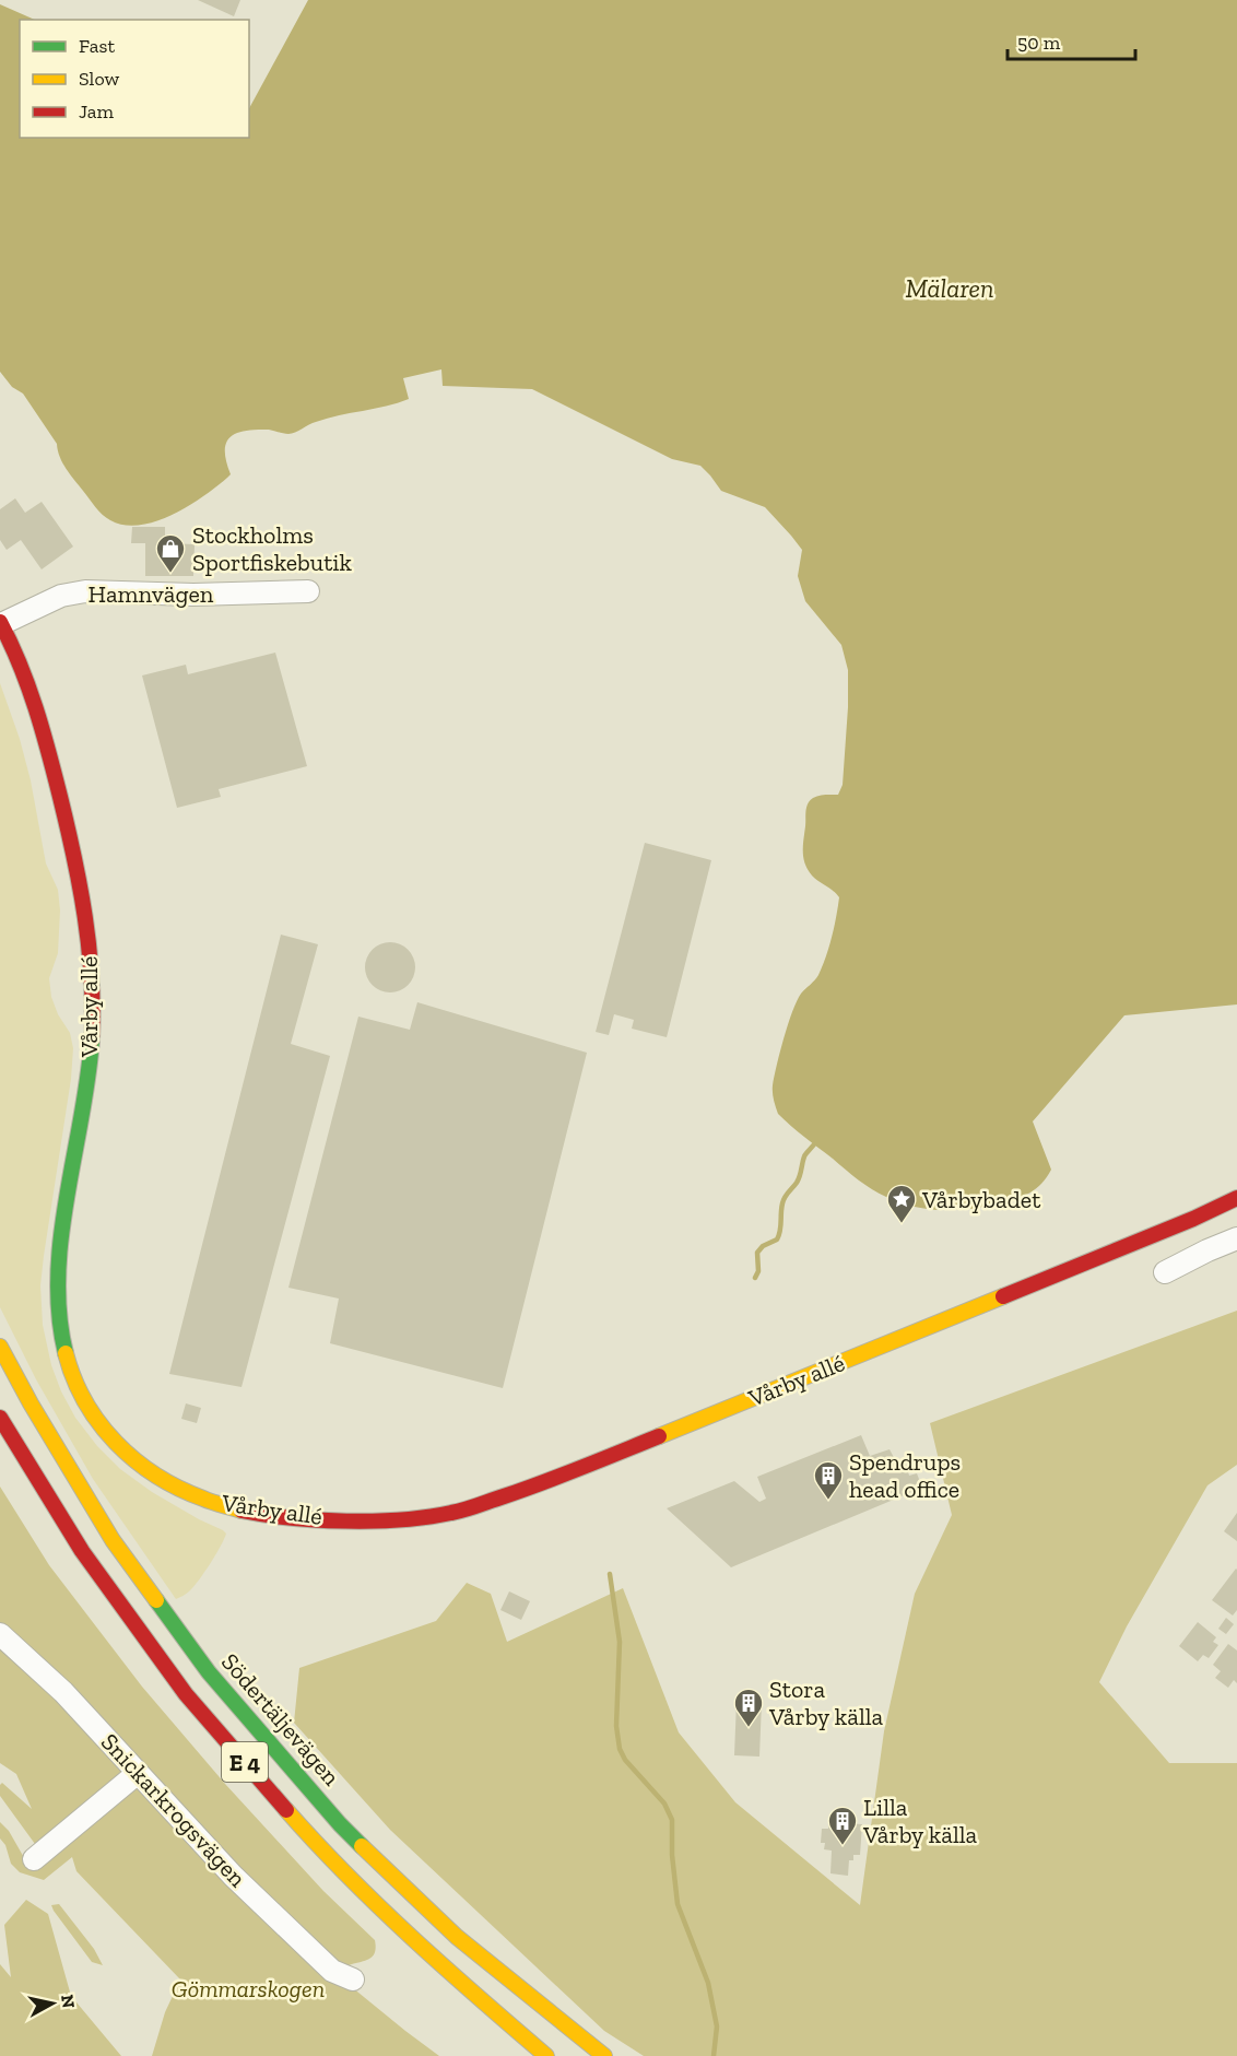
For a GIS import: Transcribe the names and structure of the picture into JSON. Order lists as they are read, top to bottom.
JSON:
{
  "streets": {
    "main road": ["Vårby allé", "Södertäljevägen", "E 4"],
    "street": ["Hamnvägen", "Snickarkrogsvägen"]
  },
  "crossings": [
    ["Hamnvägen", "Vårby allé"]
  ],
  "water": ["Mälaren"],
  "parks": ["Gömmarskogen"],
  "places": {
    "shop": ["Stockholms Sportfiskebutik"],
    "place": ["Vårbybadet"],
    "building": ["Spendrups head office", "Stora Vårby källa", "Lilla Vårby källa"]
  },
  "legend": ["Fast", "Slow", "Jam"],
  "scale_bar": "50 m",
  "north": "right"
}
